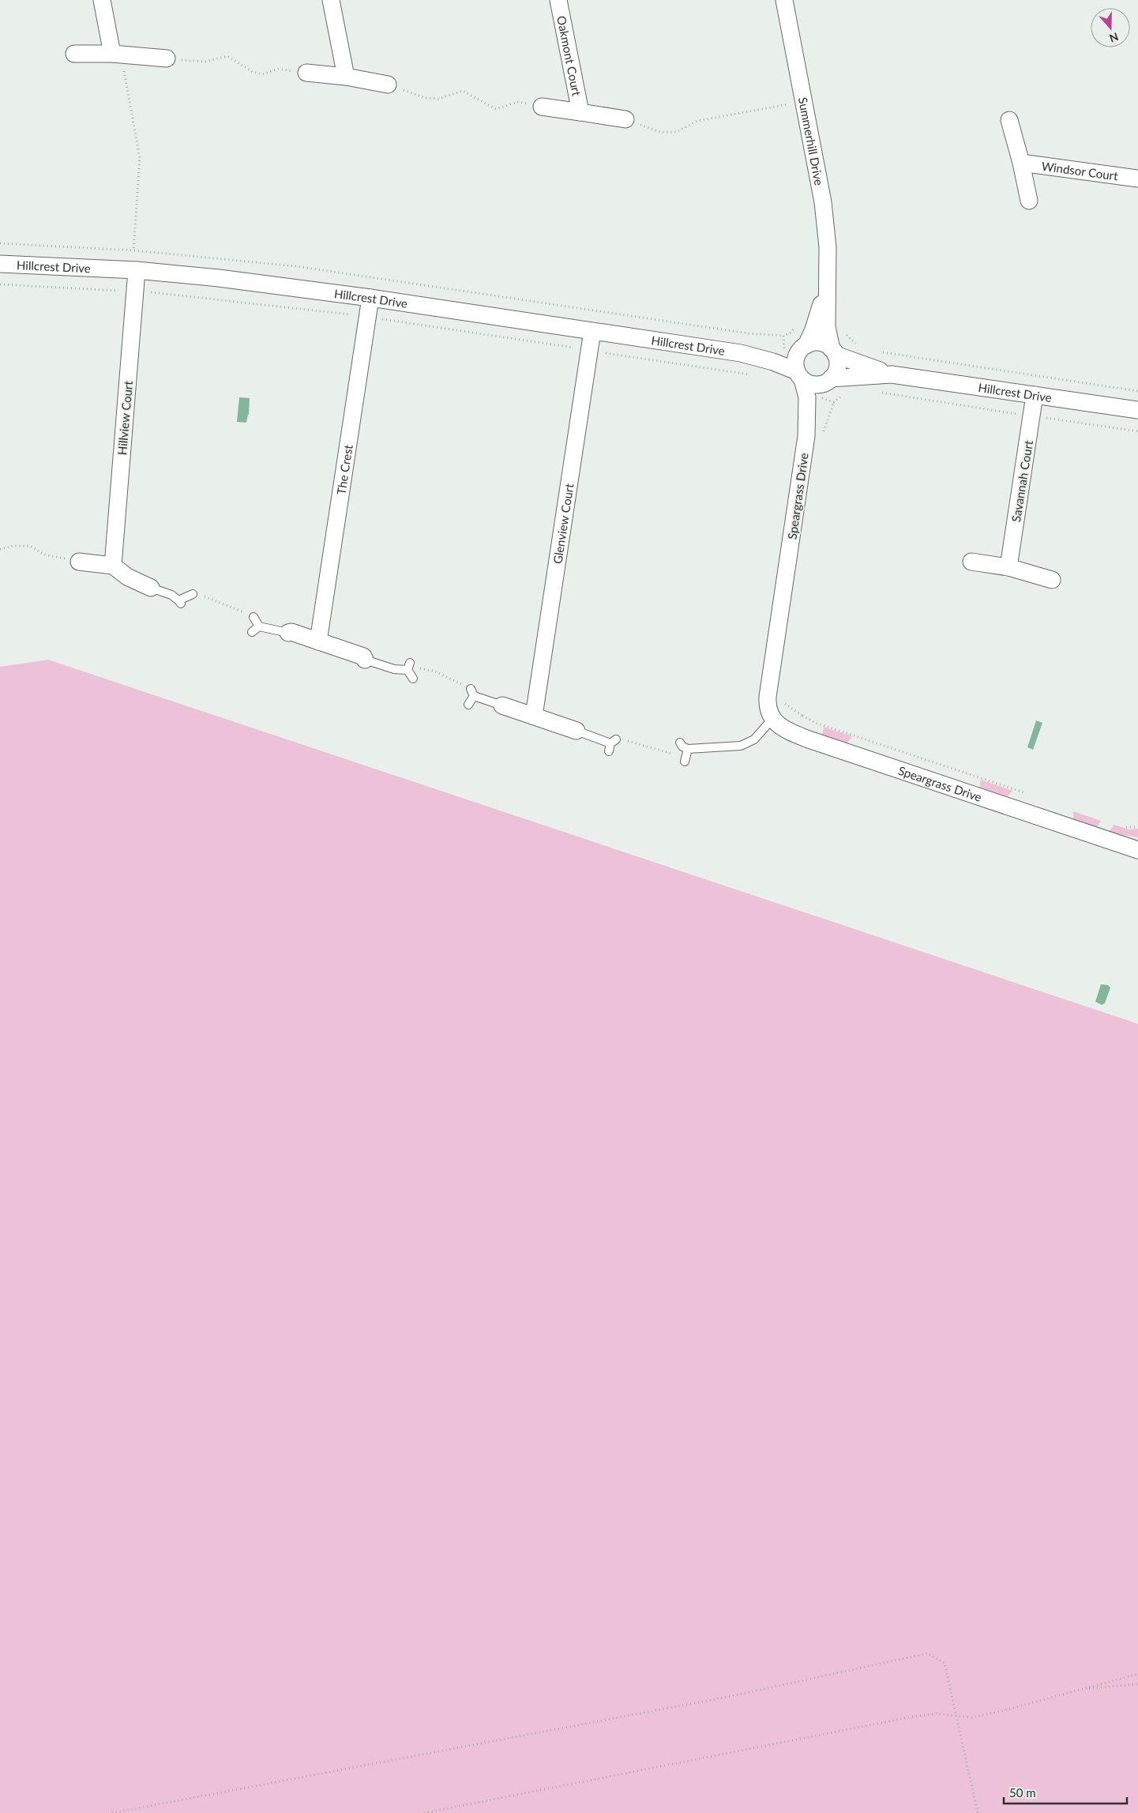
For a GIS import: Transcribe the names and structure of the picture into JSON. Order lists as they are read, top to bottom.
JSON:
{
  "streets": {
    "street": [
      "Oakmont Court",
      "Summerhill Drive",
      "Windsor Court",
      "Hillcrest Drive",
      "Hillview Court",
      "The Crest",
      "Savannah Court",
      "Speargrass Drive",
      "Glenview Court"
    ]
  },
  "crossings": [
    ["Summerhill Drive", "Hillcrest Drive"],
    ["Summerhill Drive", "Speargrass Drive"],
    ["Hillcrest Drive", "Hillview Court"],
    ["Hillcrest Drive", "The Crest"],
    ["Hillcrest Drive", "Savannah Court"],
    ["Hillcrest Drive", "Speargrass Drive"],
    ["Hillcrest Drive", "Glenview Court"]
  ],
  "scale_bar": "50 m",
  "north": "bottom"
}
